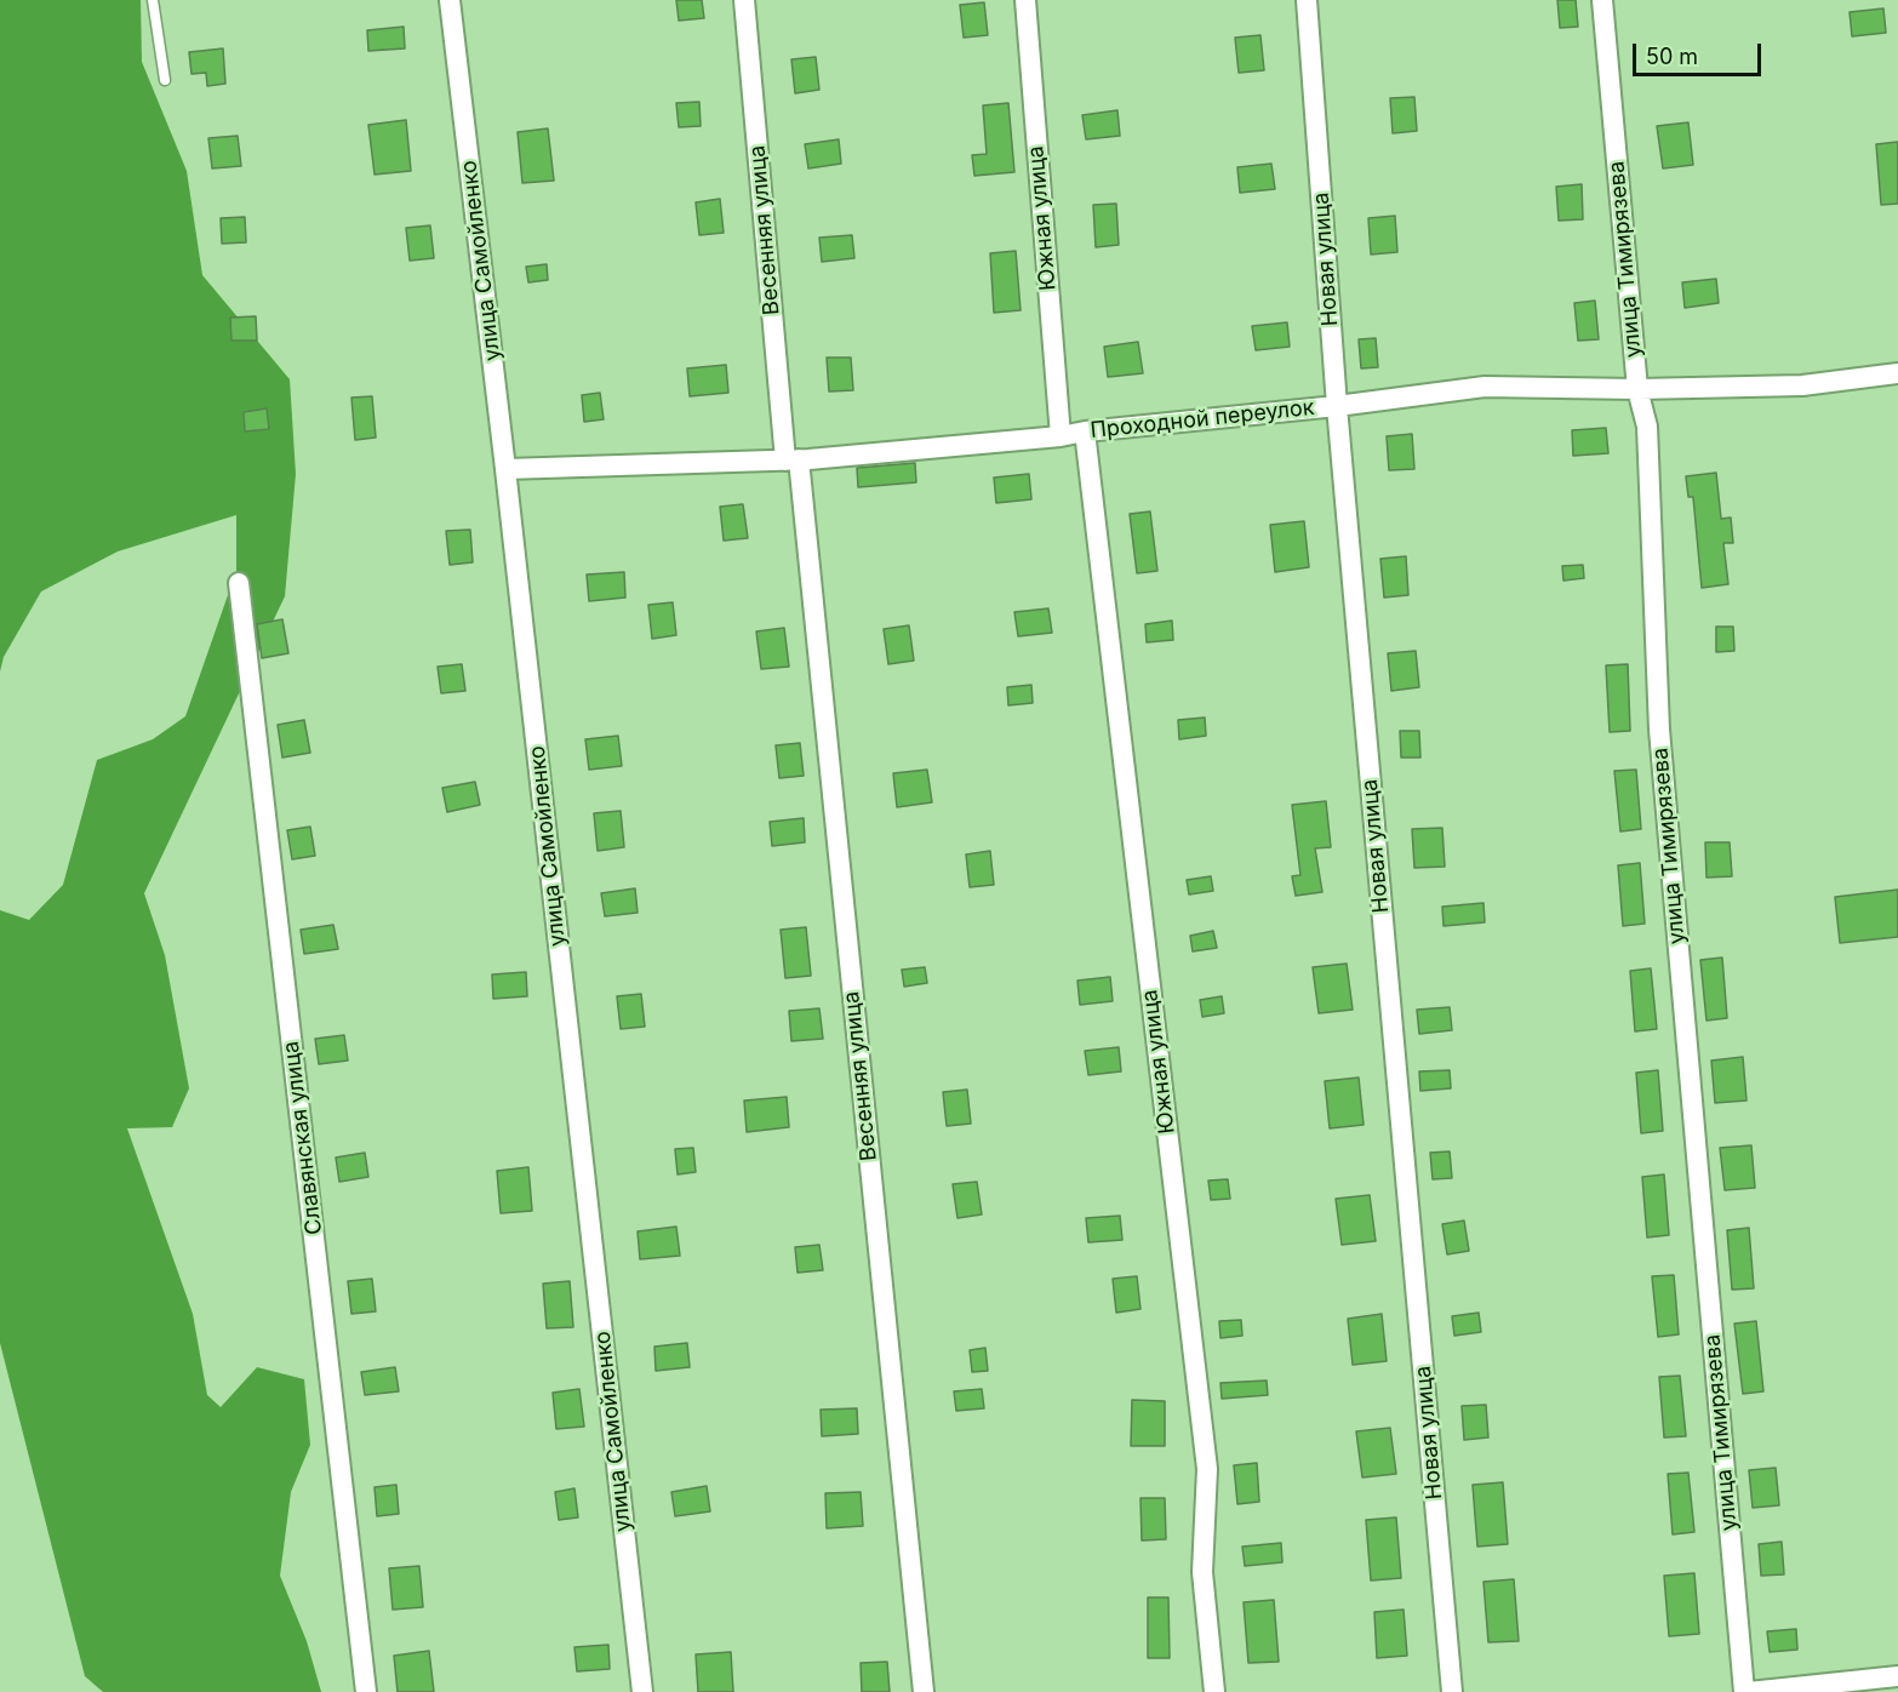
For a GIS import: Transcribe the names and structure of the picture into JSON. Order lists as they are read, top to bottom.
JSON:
{
  "streets": {
    "street": [
      "Южная улица",
      "Весенняя улица",
      "Новая улица",
      "улица Тимирязева",
      "улица Самойленко",
      "Проходной переулок",
      "Славянская улица"
    ]
  },
  "crossings": [
    ["Южная улица", "Проходной переулок"],
    ["Весенняя улица", "Проходной переулок"],
    ["Новая улица", "Проходной переулок"],
    ["улица Тимирязева", "Проходной переулок"],
    ["улица Самойленко", "Проходной переулок"]
  ],
  "scale_bar": "50 m"
}
